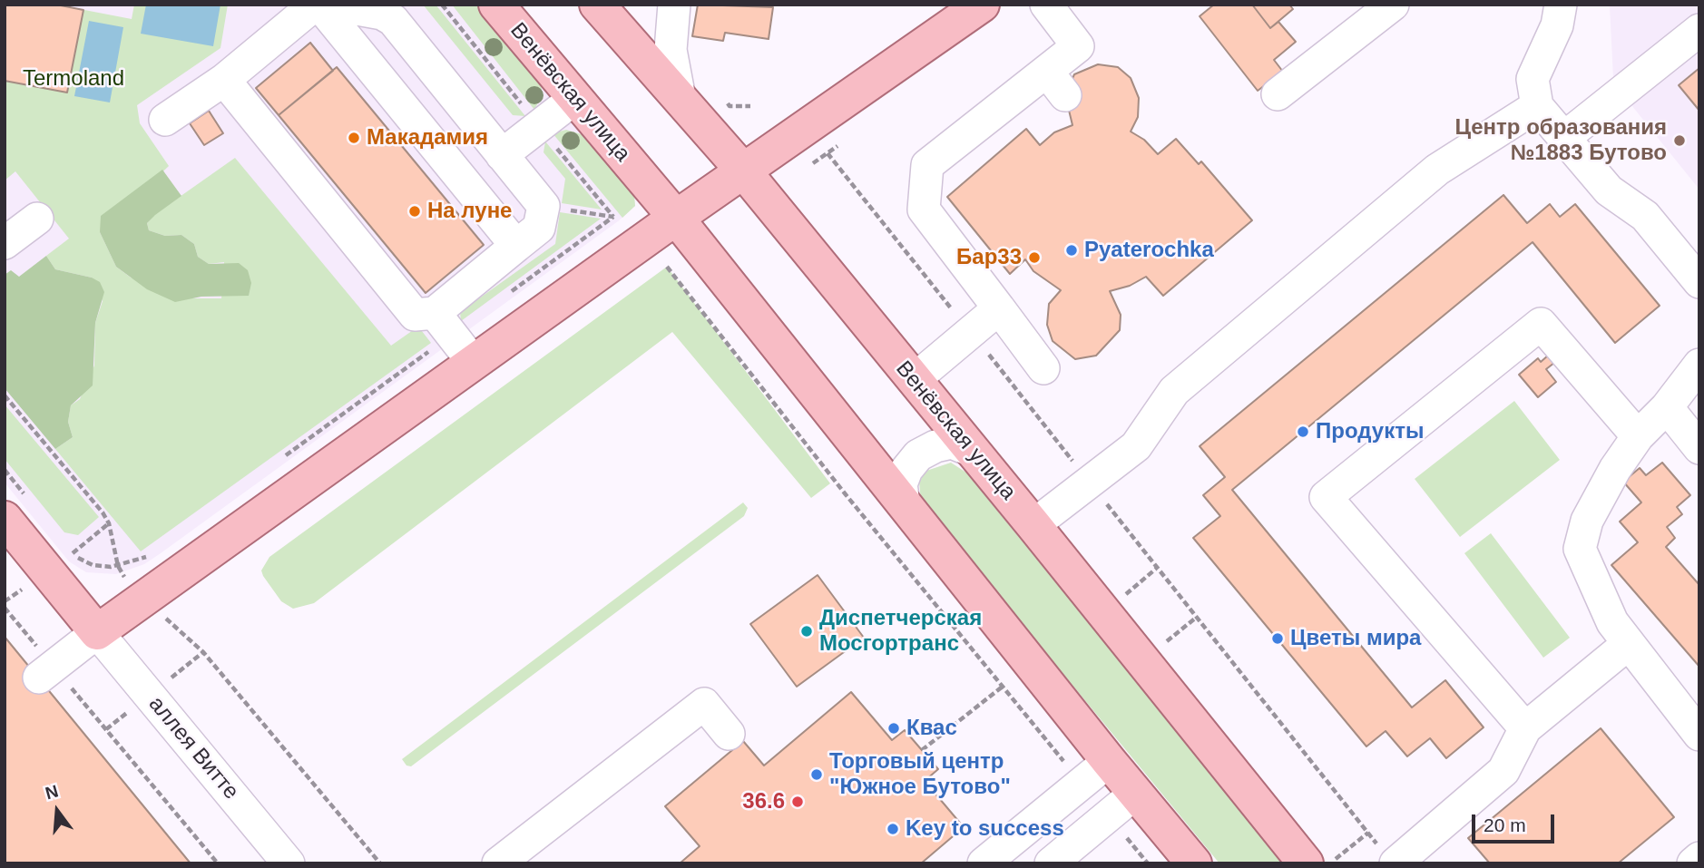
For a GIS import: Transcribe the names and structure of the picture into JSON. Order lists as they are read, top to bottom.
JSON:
{
  "streets": {
    "main road": ["Венёвская улица"],
    "street": ["аллея Витте"]
  },
  "parks": ["Termoland"],
  "places": [
    "Макадамия",
    "Центр образования №1883 Бутово",
    "На луне",
    "Pyaterochka",
    "Бар33",
    "Продукты",
    "Диспетчерская Мосгортранс",
    "Цветы мира",
    "Квас",
    "Торговый центр \"Южное Бутово\"",
    "36.6",
    "Key to success"
  ],
  "scale_bar": "20 m",
  "north": "top"
}
